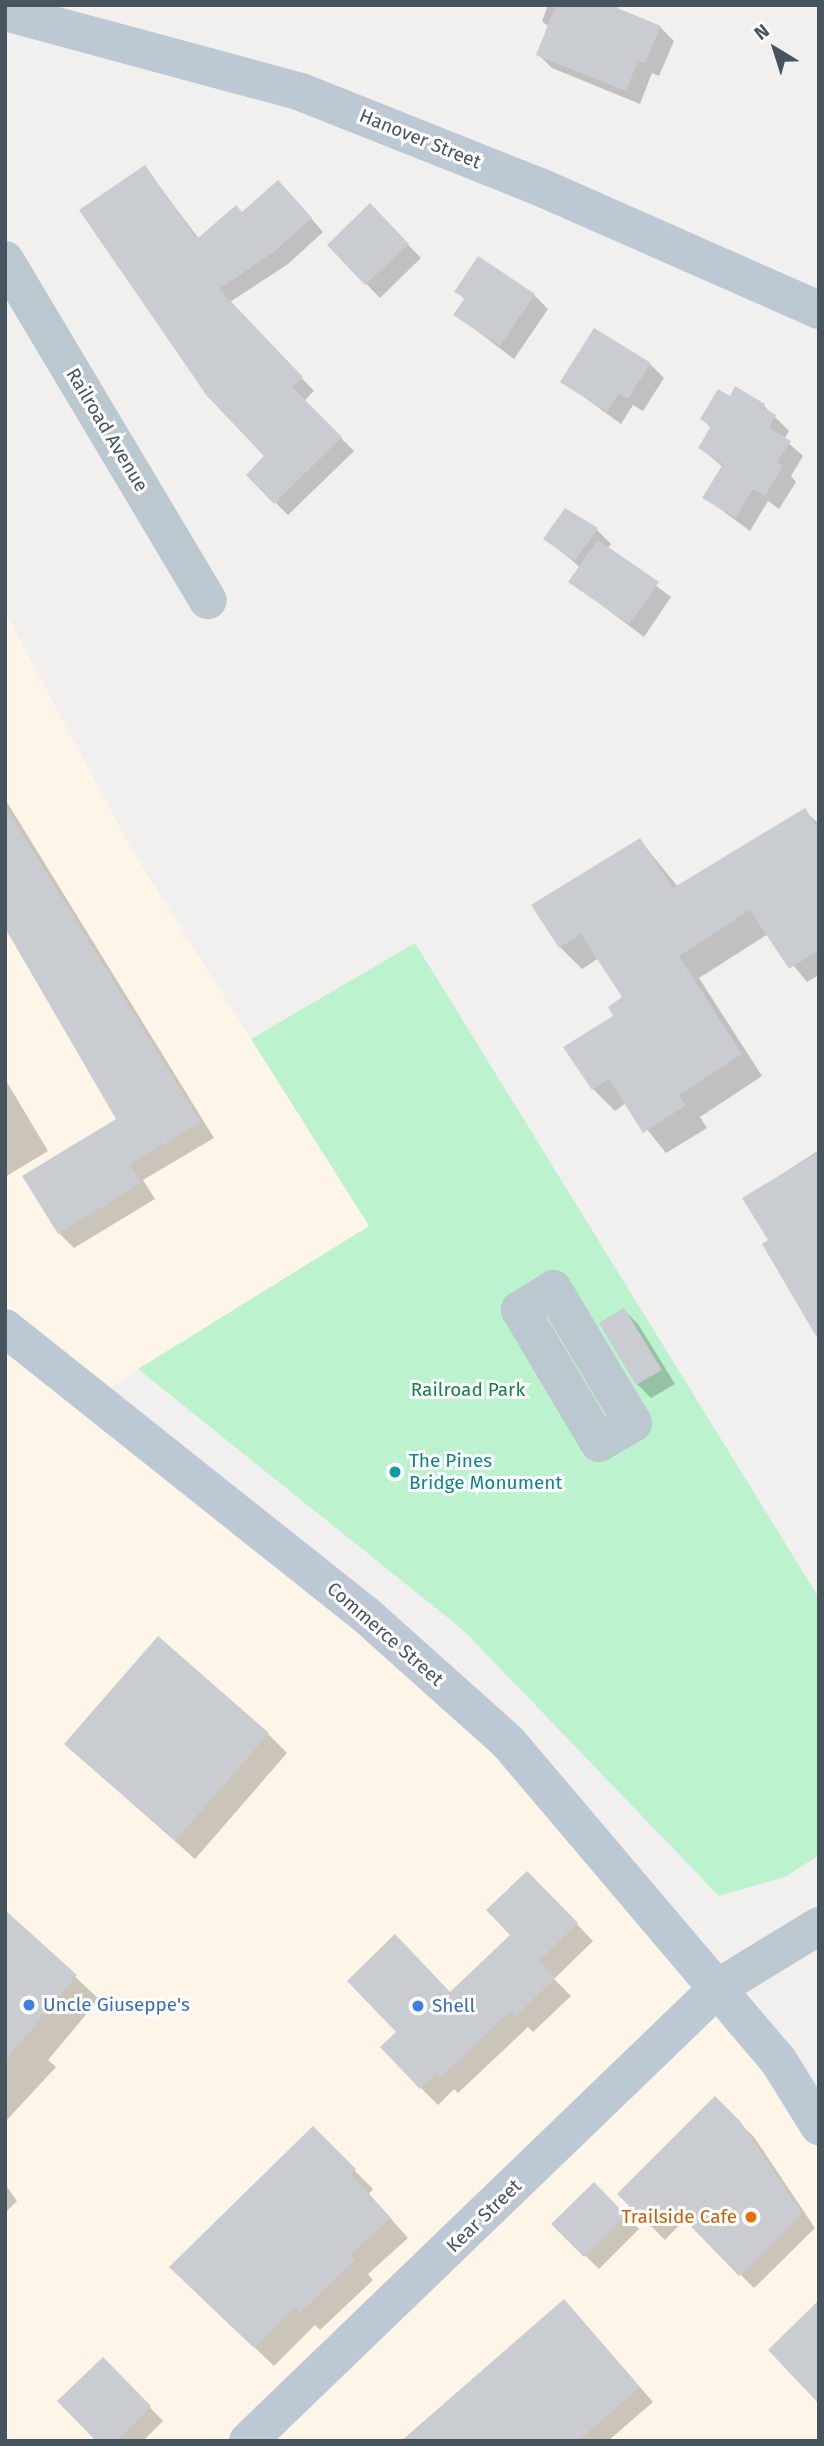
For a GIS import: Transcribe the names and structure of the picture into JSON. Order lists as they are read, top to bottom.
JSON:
{
  "streets": {
    "street": [
      "Hanover Street",
      "Railroad Avenue",
      "Commerce Street",
      "Kear Street"
    ]
  },
  "crossings": [
    ["Commerce Street", "Kear Street"]
  ],
  "parks": ["Railroad Park"],
  "places": [
    "The Pines Bridge Monument",
    "Uncle Giuseppe's",
    "Shell",
    "Trailside Cafe"
  ],
  "north": "top left"
}
